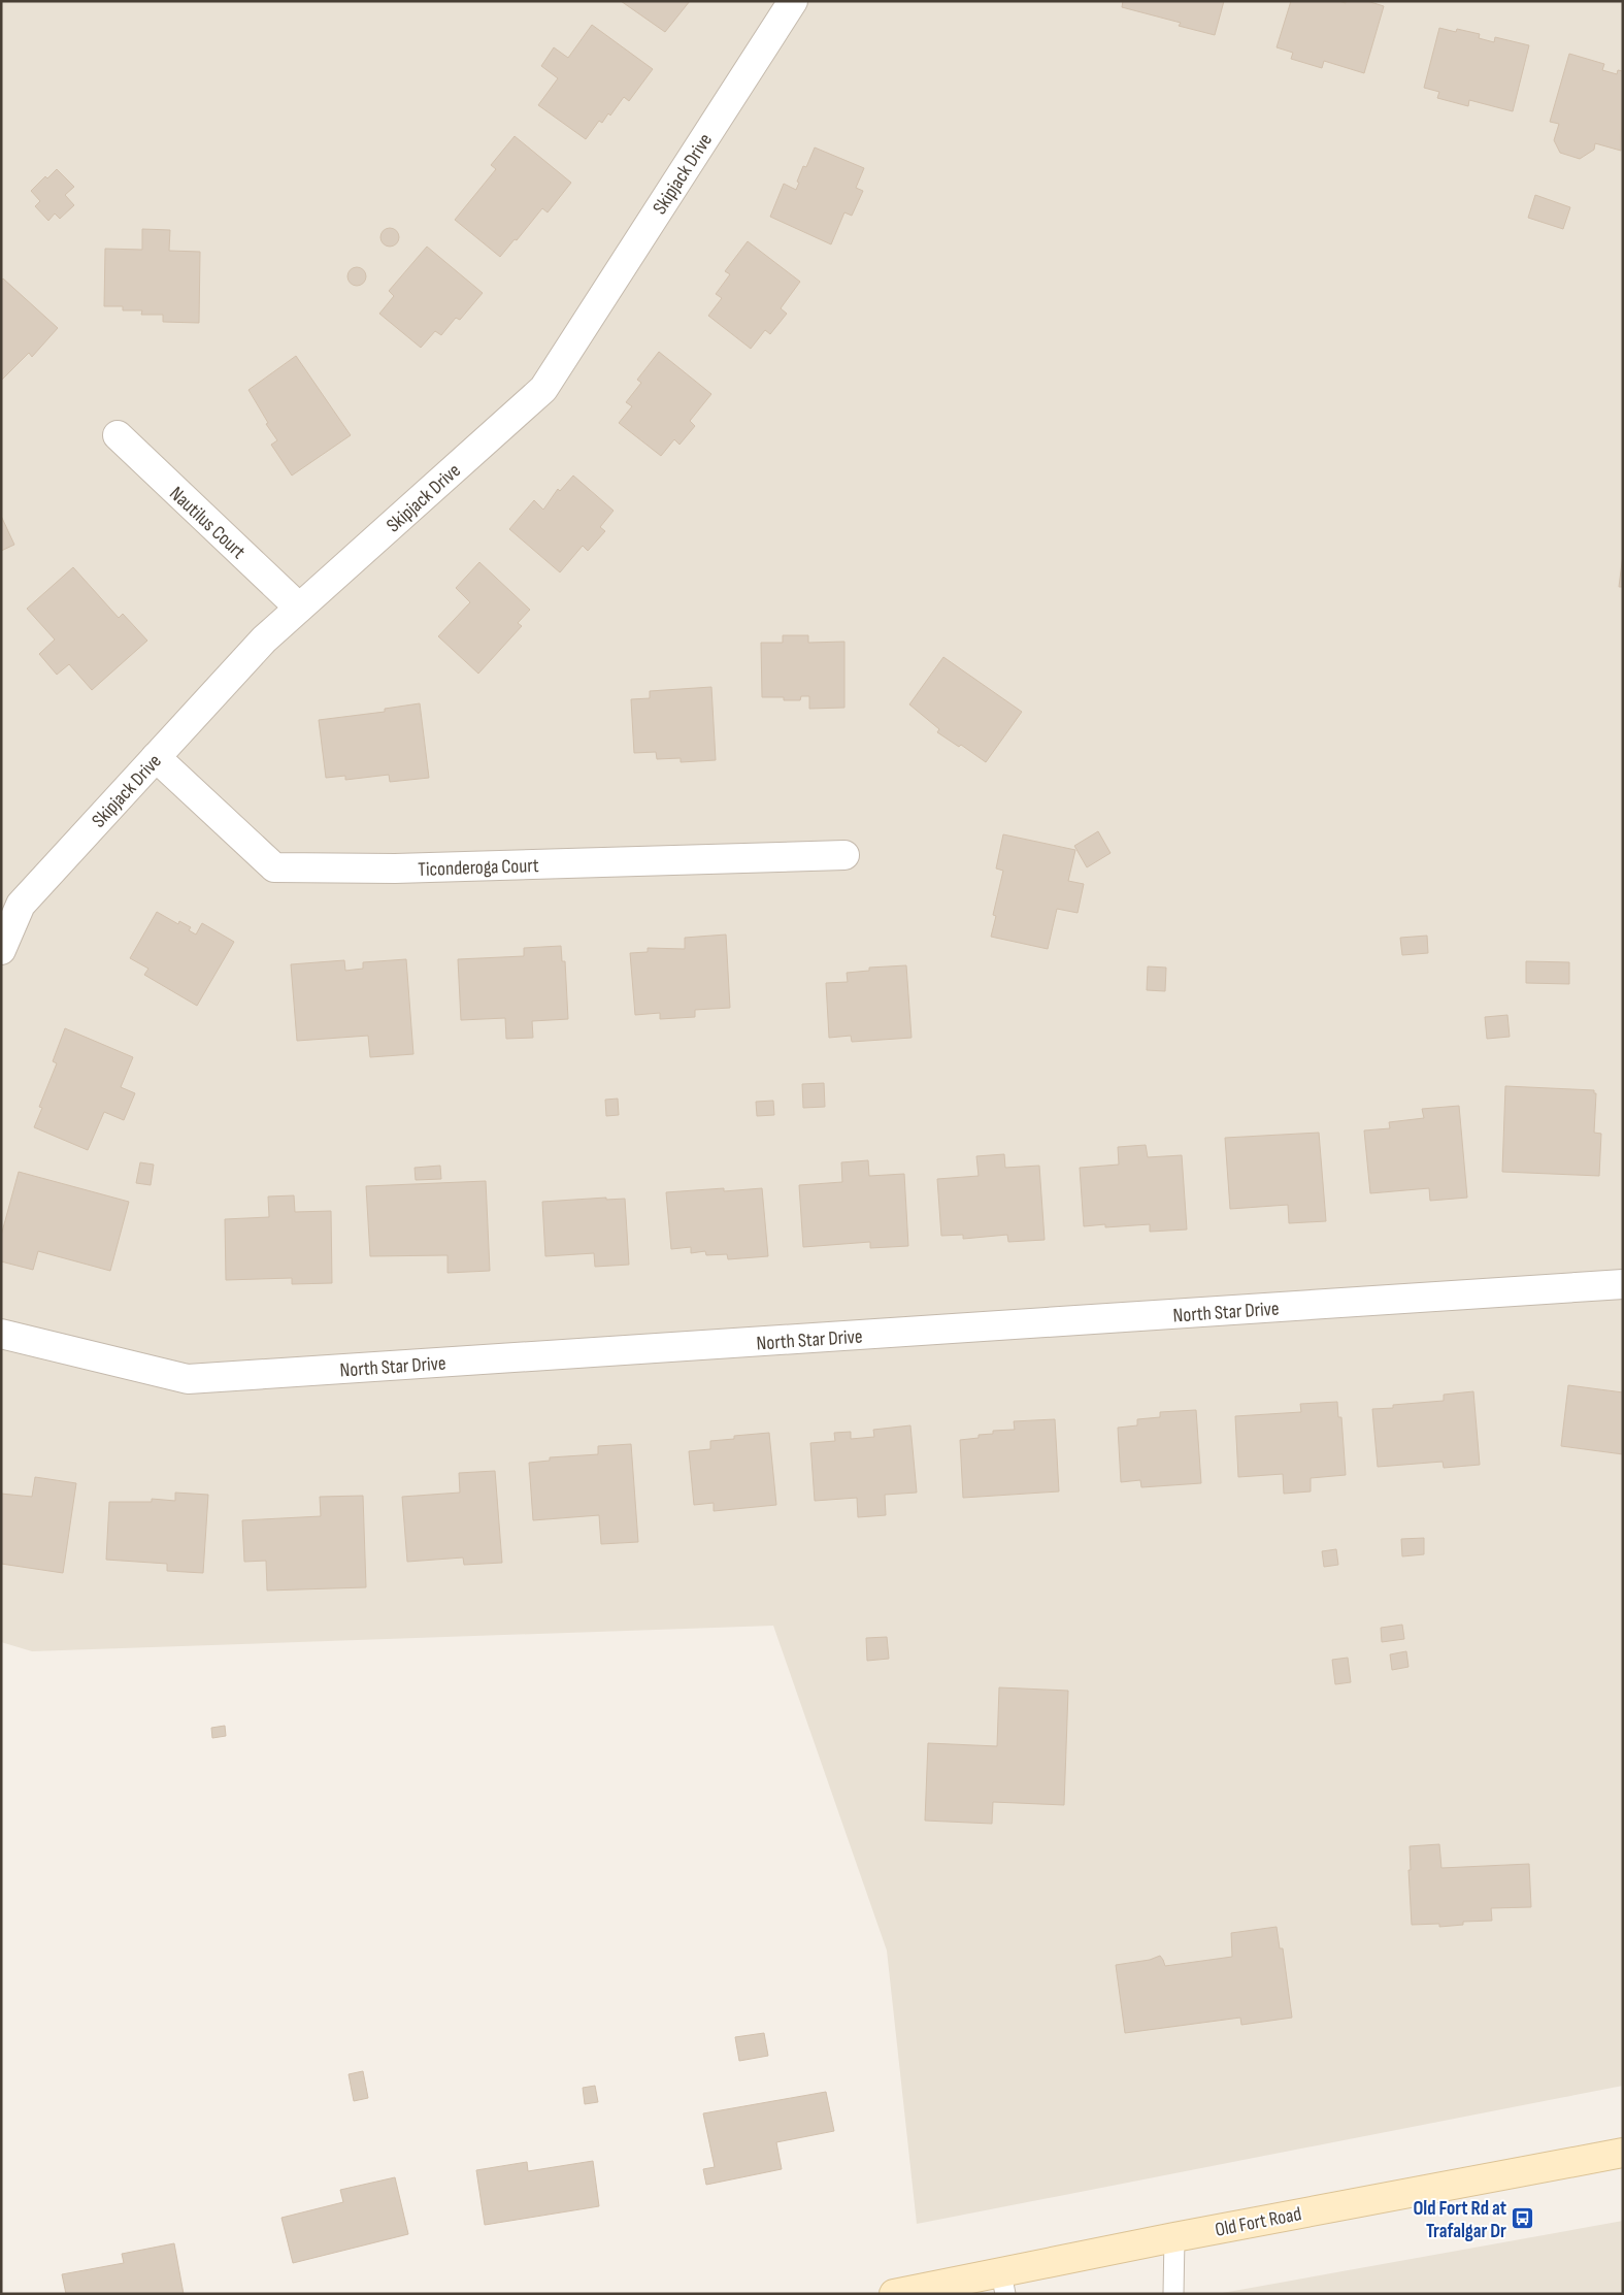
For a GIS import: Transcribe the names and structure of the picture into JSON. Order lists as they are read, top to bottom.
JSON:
{
  "streets": {
    "main road": ["Old Fort Road"],
    "street": [
      "Skipjack Drive",
      "Nautilus Court",
      "Ticonderoga Court",
      "North Star Drive"
    ]
  },
  "crossings": [
    ["Skipjack Drive", "Nautilus Court"],
    ["Skipjack Drive", "Ticonderoga Court"]
  ],
  "places": {
    "bus stop": ["Old Fort Rd at Trafalgar Dr"]
  }
}
